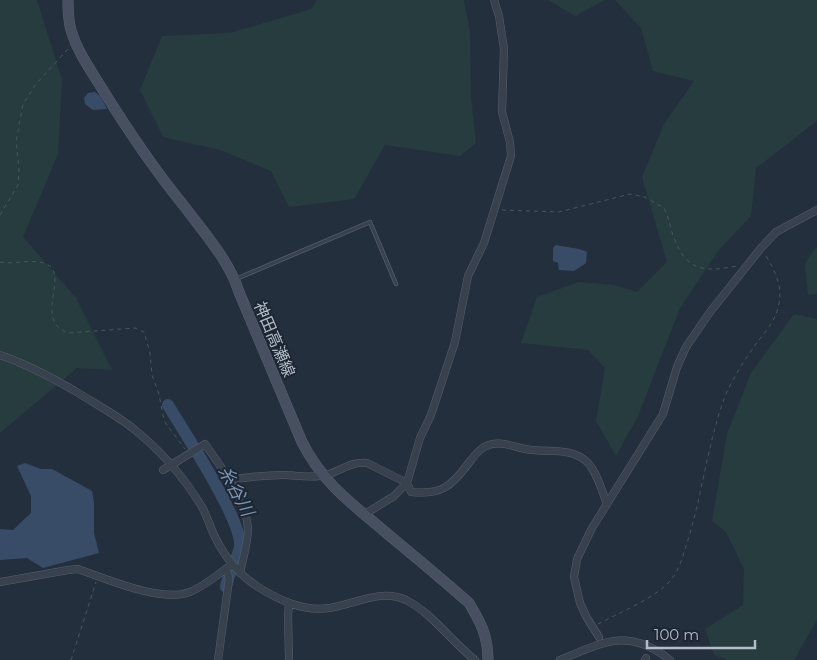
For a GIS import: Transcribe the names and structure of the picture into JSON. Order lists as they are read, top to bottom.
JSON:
{
  "streets": {
    "main road": ["神田高瀬線"]
  },
  "water": ["糸谷川"],
  "scale_bar": "100 m"
}
